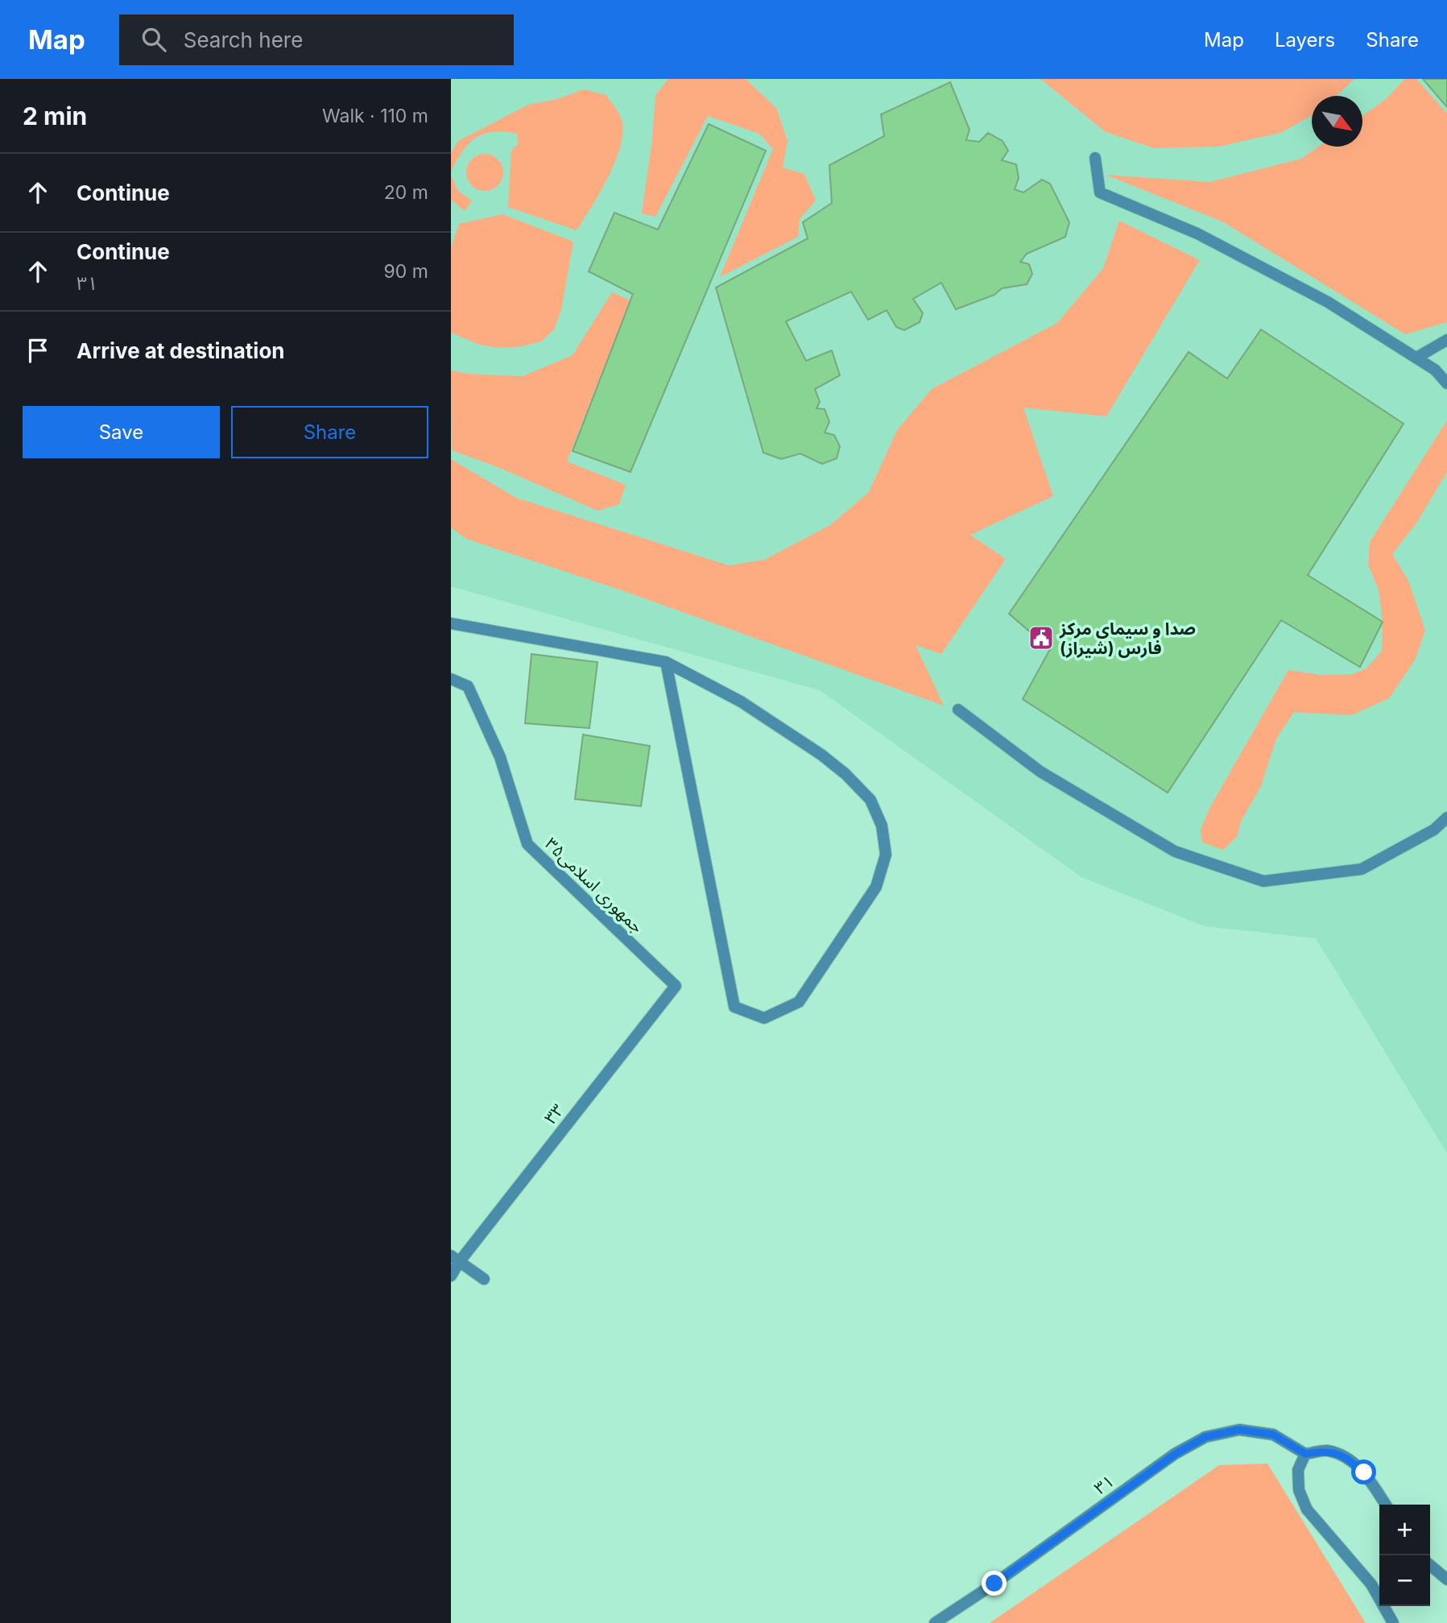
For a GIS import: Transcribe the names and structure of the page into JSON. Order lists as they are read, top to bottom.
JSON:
{
  "streets": {
    "street": ["جمهوری اسلامی۳۵", "۳۳", "۳۱"]
  },
  "crossings": [
    ["جمهوری اسلامی۳۵", "۳۳"]
  ],
  "places": {
    "public building": ["صدا و سیمای مرکز فارس (شیراز)"]
  },
  "north": "bottom right",
  "page": {
    "header": "Map",
    "search": "Search here",
    "nav": ["Map", "Layers", "Share"],
    "heading": ["2 min", "Walk · 110 m"],
    "list": [
      ["Continue", "20 m"],
      ["Continue", "۳۱", "90 m"],
      "Arrive at destination"
    ],
    "buttons": ["Save", "Share"],
    "map_buttons": ["+", "−"]
  }
}
